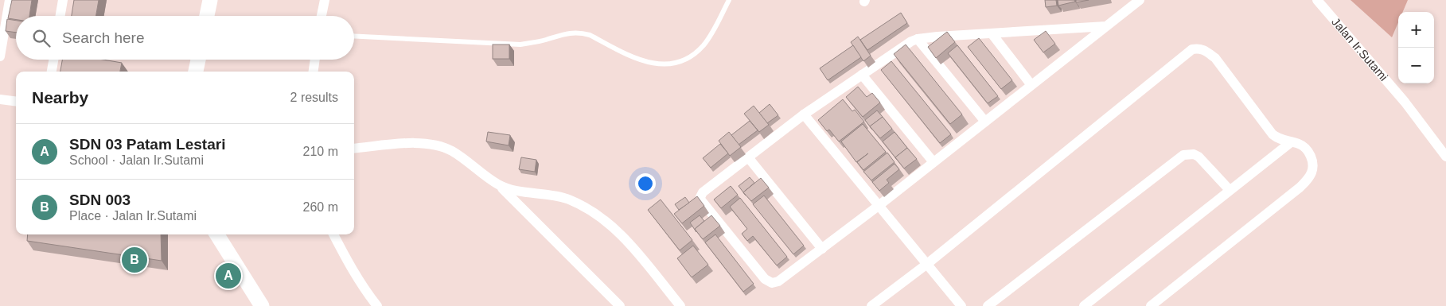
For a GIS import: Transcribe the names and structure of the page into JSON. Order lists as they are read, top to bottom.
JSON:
{
  "streets": {
    "street": ["Jalan Ir.Sutami"]
  },
  "page": {
    "map_buttons": ["+", "−"],
    "search": "Search here",
    "heading": ["Nearby", "2 results"],
    "list": [
      {
        "mark": "A",
        "name": "SDN 03 Patam Lestari",
        "note": "School · Jalan Ir.Sutami",
        "value": "210 m"
      },
      {
        "mark": "B",
        "name": "SDN 003",
        "note": "Place · Jalan Ir.Sutami",
        "value": "260 m"
      }
    ],
    "pins": ["B", "A"]
  }
}
